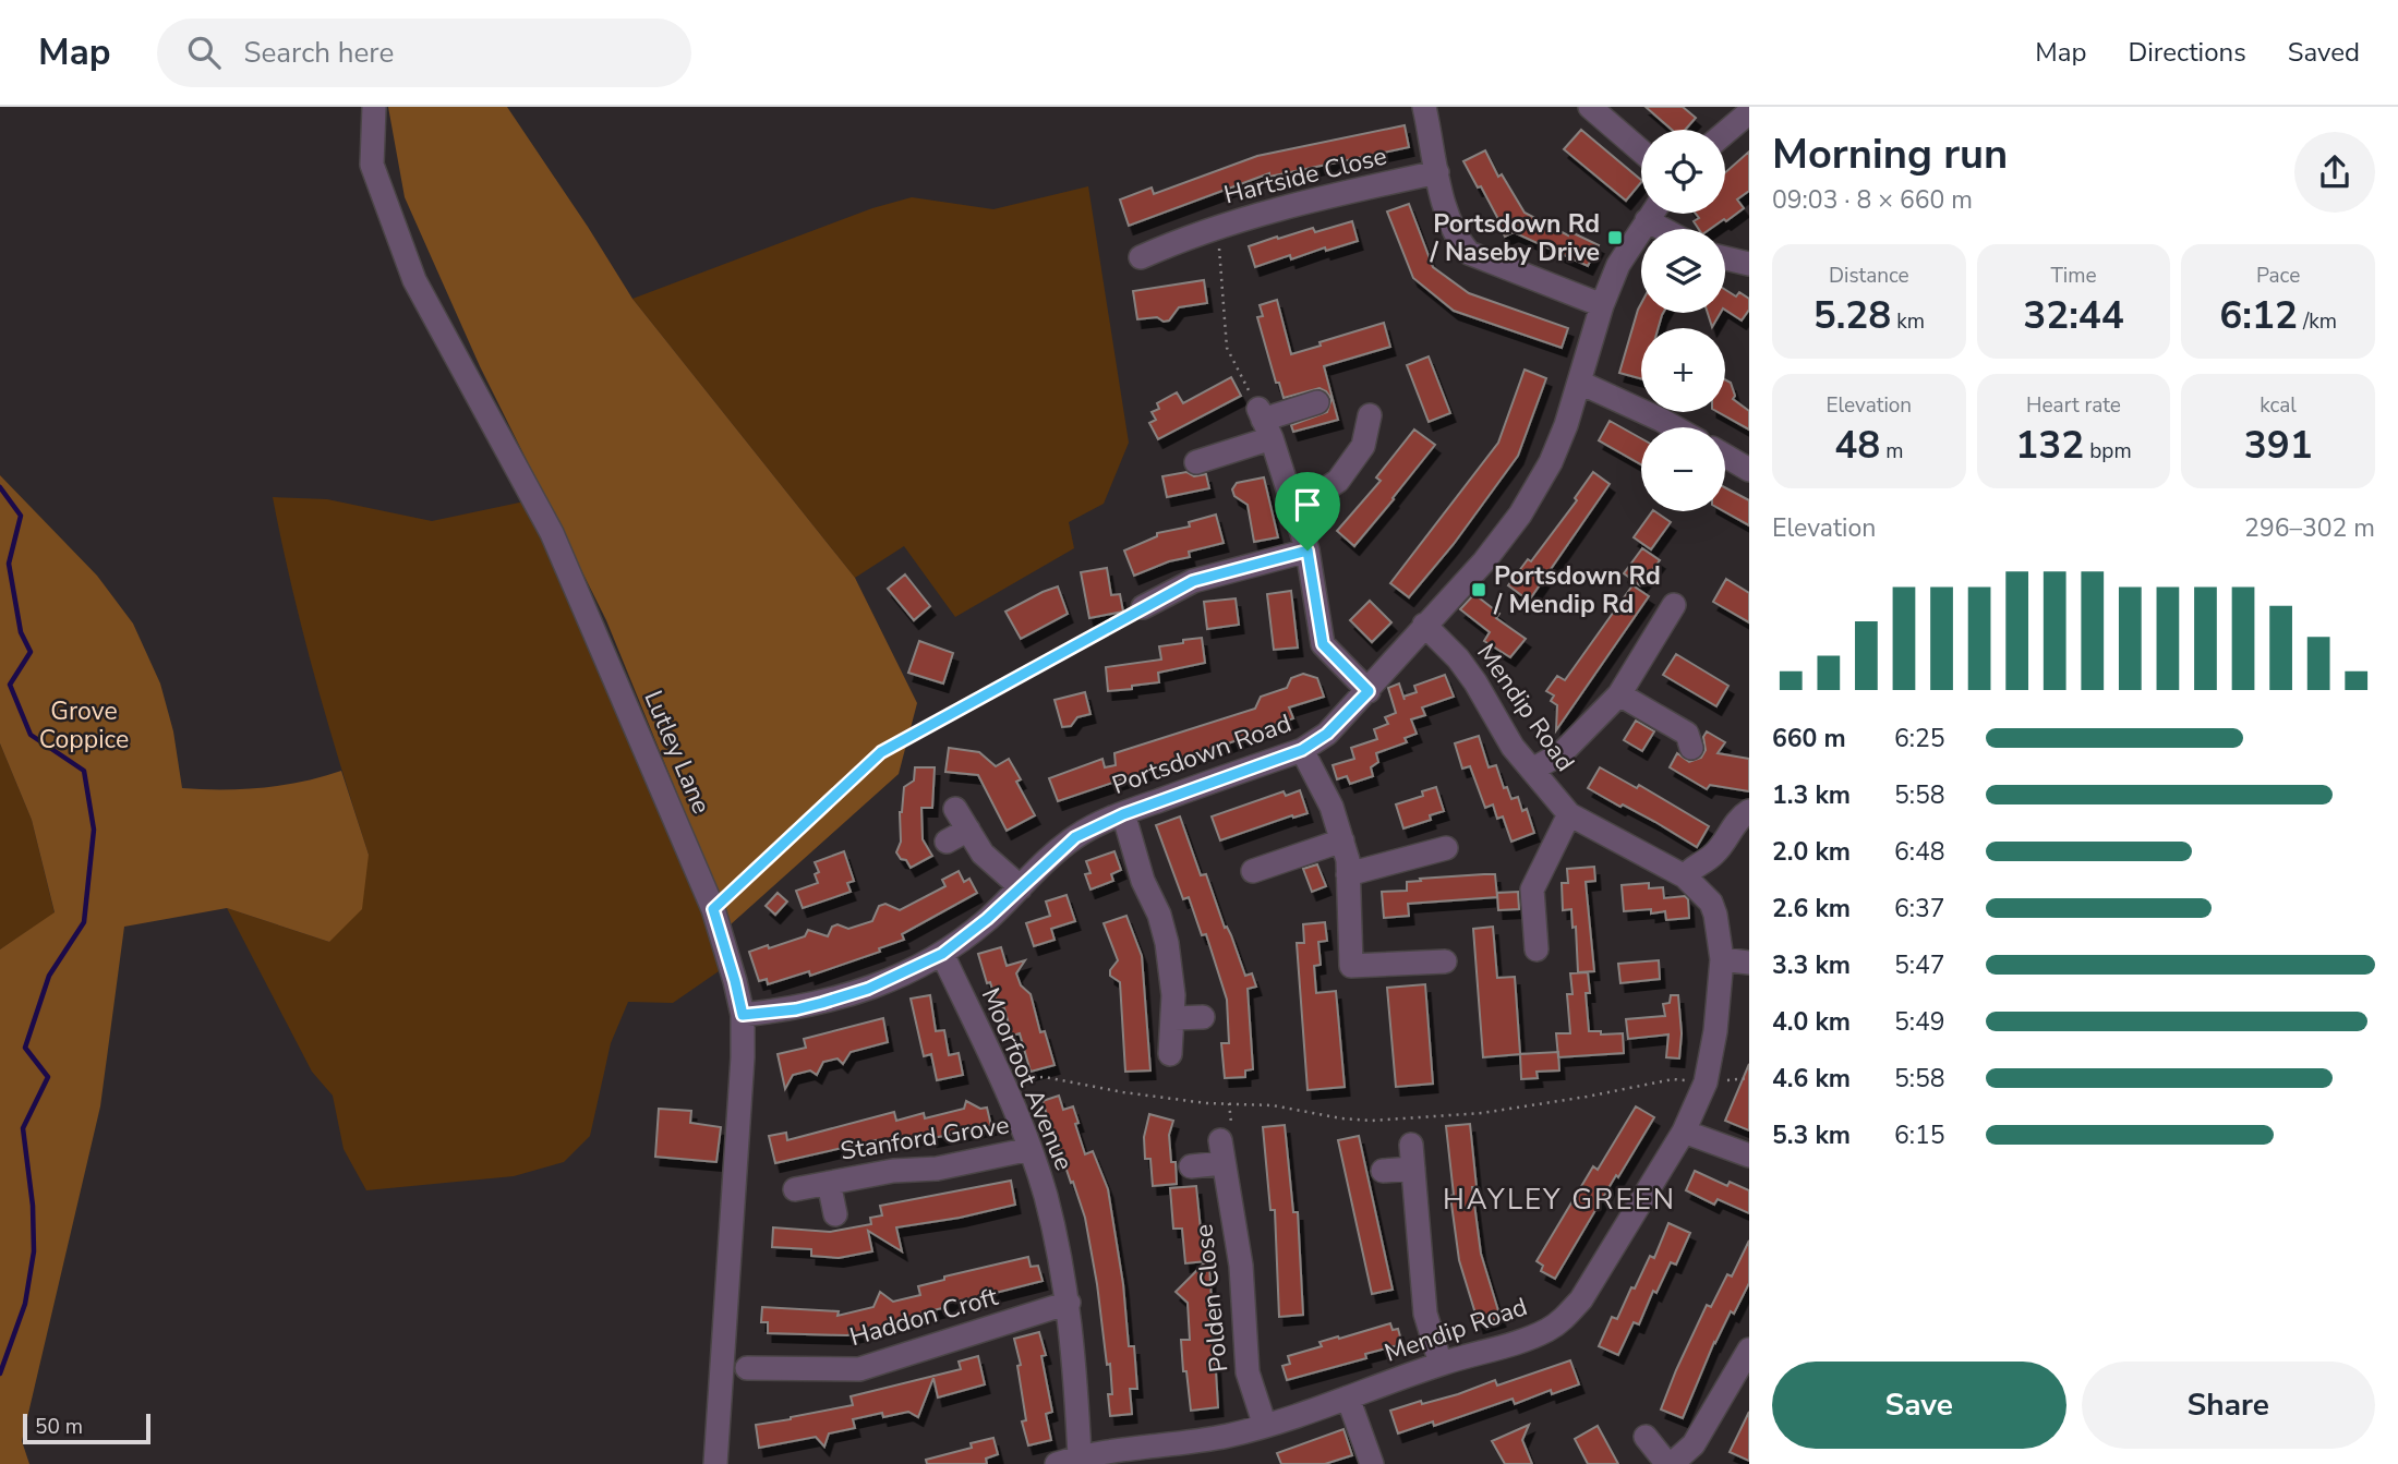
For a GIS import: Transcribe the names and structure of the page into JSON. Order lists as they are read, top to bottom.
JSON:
{
  "streets": {
    "street": [
      "Hartside Close",
      "Mendip Road",
      "Lutley Lane",
      "Portsdown Road",
      "Moorfoot Avenue",
      "Stanford Grove",
      "Polden Close",
      "Haddon Croft"
    ]
  },
  "crossings": [
    ["Mendip Road", "Portsdown Road"],
    ["Mendip Road", "Moorfoot Avenue"],
    ["Mendip Road", "Polden Close"],
    ["Lutley Lane", "Portsdown Road"],
    ["Portsdown Road", "Moorfoot Avenue"],
    ["Moorfoot Avenue", "Stanford Grove"],
    ["Moorfoot Avenue", "Haddon Croft"]
  ],
  "districts": ["HAYLEY GREEN"],
  "parks": ["Grove Coppice"],
  "places": {
    "transit": ["Portsdown Rd / Naseby Drive", "Portsdown Rd / Mendip Rd"]
  },
  "scale_bar": "50 m",
  "page": {
    "header": "Map",
    "search": "Search here",
    "nav": ["Map", "Directions", "Saved"],
    "heading": ["Morning run", "09:03 · 8 × 660 m"],
    "map_buttons": ["+", "−"],
    "stats": [
      ["Distance", "5.28 km"],
      ["Time", "32:44"],
      ["Pace", "6:12 /km"],
      ["Elevation", "48 m"],
      ["Heart rate", "132 bpm"],
      ["kcal", "391"]
    ],
    "chart": ["Elevation", "296–302 m"],
    "list": [
      {
        "name": "660 m",
        "note": "6:25"
      },
      {
        "name": "1.3 km",
        "note": "5:58"
      },
      {
        "name": "2.0 km",
        "note": "6:48"
      },
      {
        "name": "2.6 km",
        "note": "6:37"
      },
      {
        "name": "3.3 km",
        "note": "5:47"
      },
      {
        "name": "4.0 km",
        "note": "5:49"
      },
      {
        "name": "4.6 km",
        "note": "5:58"
      },
      {
        "name": "5.3 km",
        "note": "6:15"
      }
    ],
    "buttons": ["Save", "Share"],
    "scale": "50 m"
  }
}
